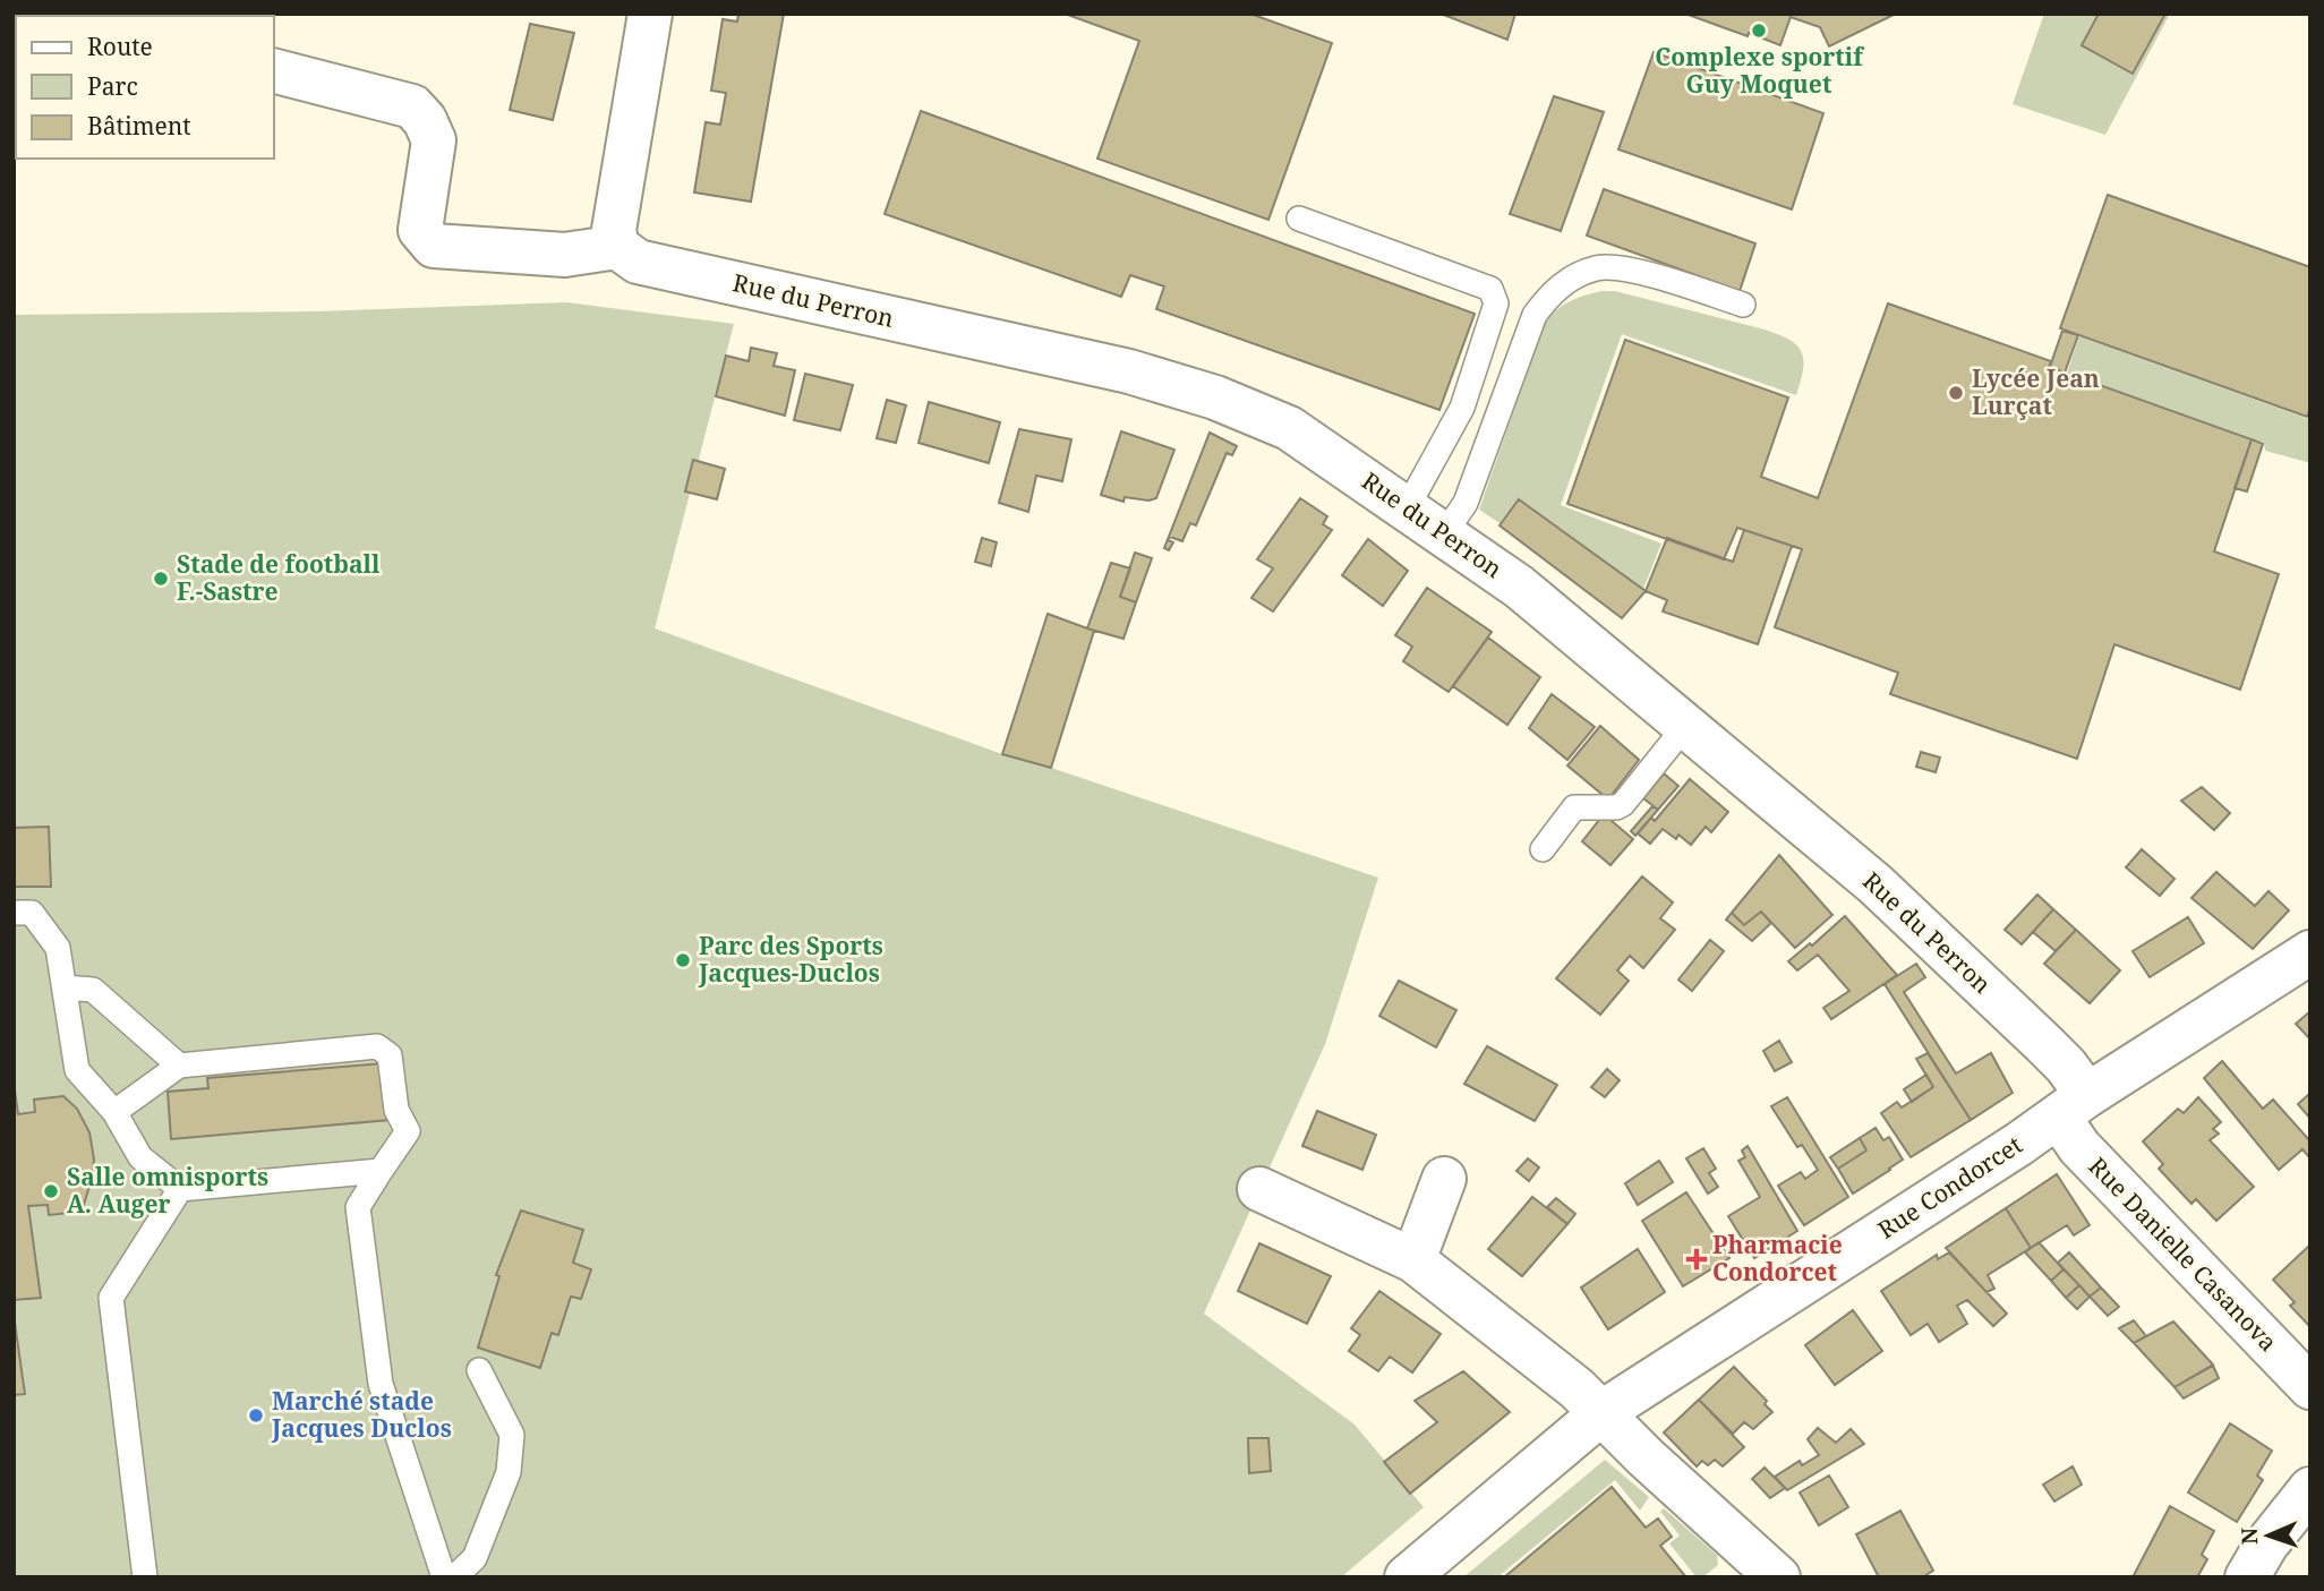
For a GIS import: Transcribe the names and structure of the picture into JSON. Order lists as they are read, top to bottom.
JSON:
{
  "streets": {
    "street": ["Rue du Perron", "Rue Condorcet", "Rue Danielle Casanova"]
  },
  "crossings": [
    ["Rue du Perron", "Rue Condorcet"],
    ["Rue du Perron", "Rue Danielle Casanova"],
    ["Rue Condorcet", "Rue Danielle Casanova"]
  ],
  "places": {
    "other": [
      "Complexe sportif Guy Moquet",
      "Lycée Jean Lurçat",
      "Stade de football F.-Sastre",
      "Parc des Sports Jacques-Duclos",
      "Salle omnisports A. Auger",
      "Marché stade Jacques Duclos"
    ],
    "health": ["Pharmacie Condorcet"]
  },
  "legend": ["Route", "Parc", "Bâtiment"],
  "north": "left"
}
